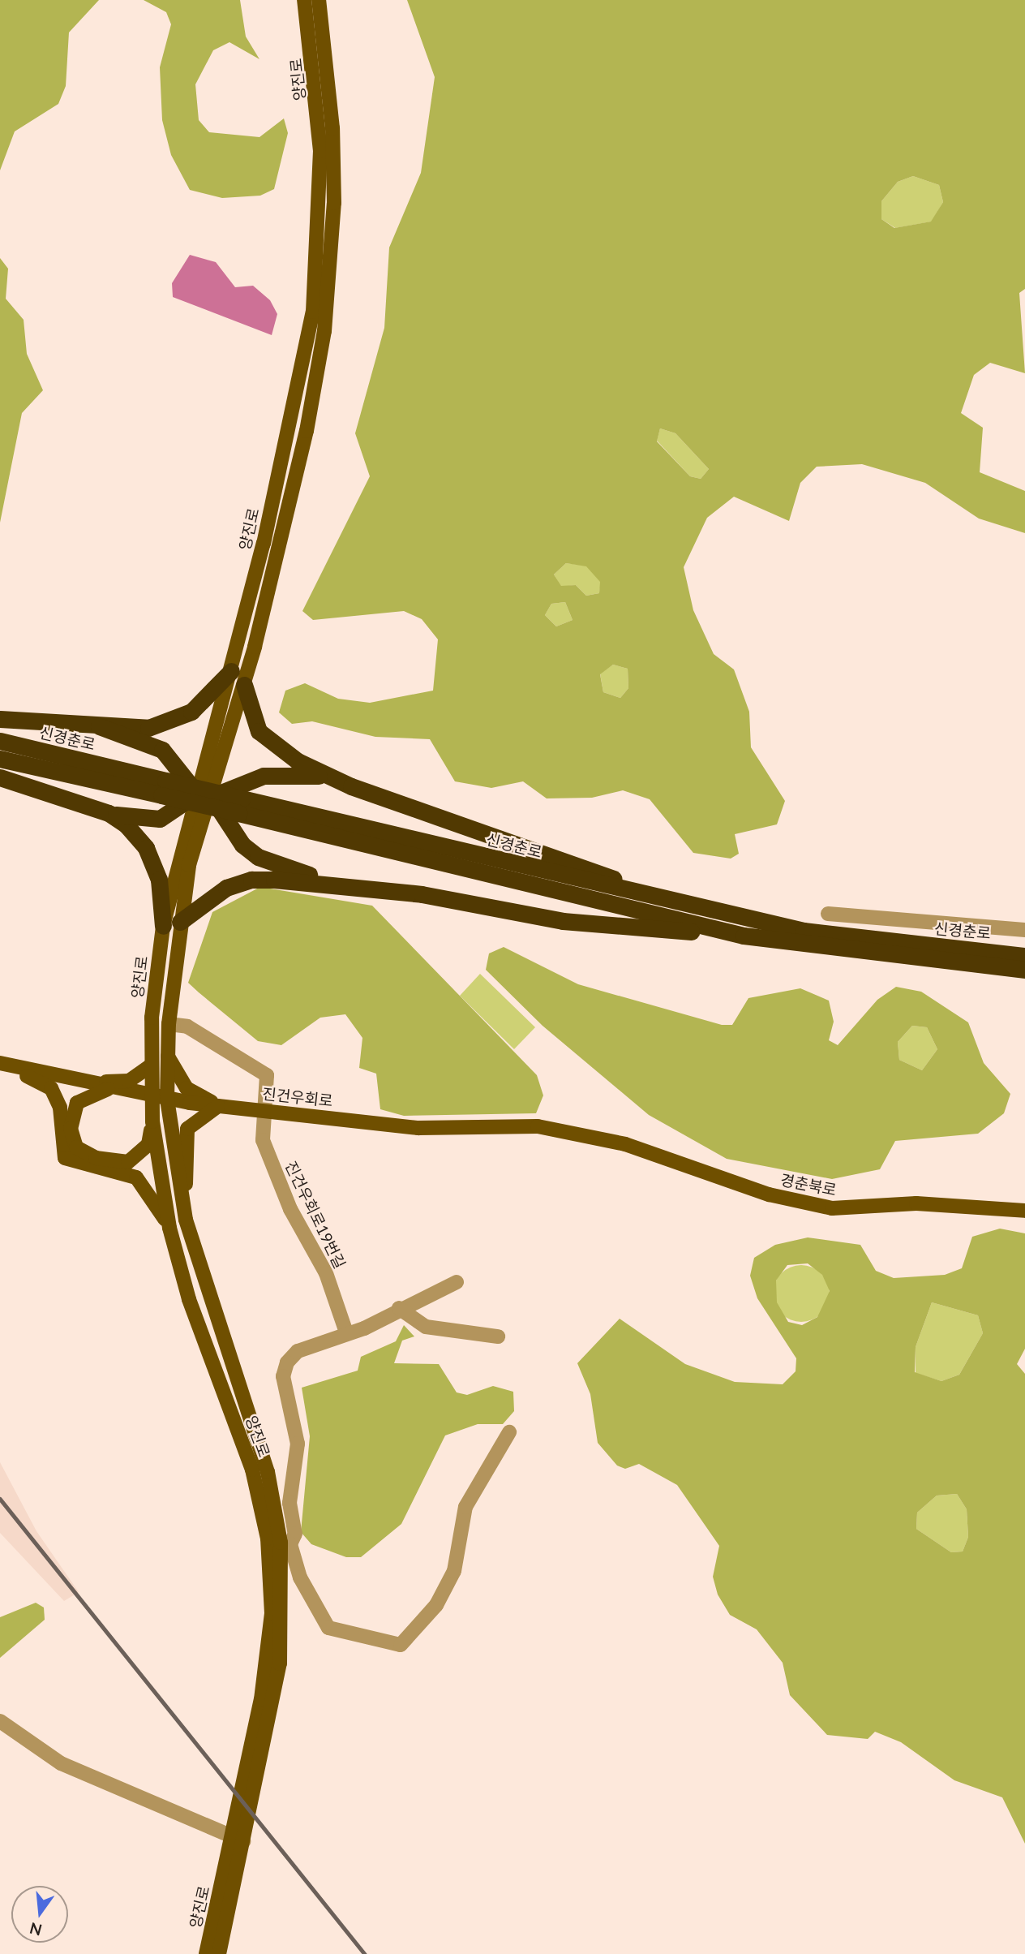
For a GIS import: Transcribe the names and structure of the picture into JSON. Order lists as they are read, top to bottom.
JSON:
{
  "streets": {
    "highway": ["신경춘로"],
    "main road": ["양진로", "진건우회로", "경춘북로"],
    "street": ["진건우회로19번길"]
  },
  "crossings": [
    ["양진로", "진건우회로"],
    ["양진로", "진건우회로19번길"],
    ["진건우회로", "경춘북로"],
    ["진건우회로", "진건우회로19번길"]
  ],
  "north": "bottom"
}
